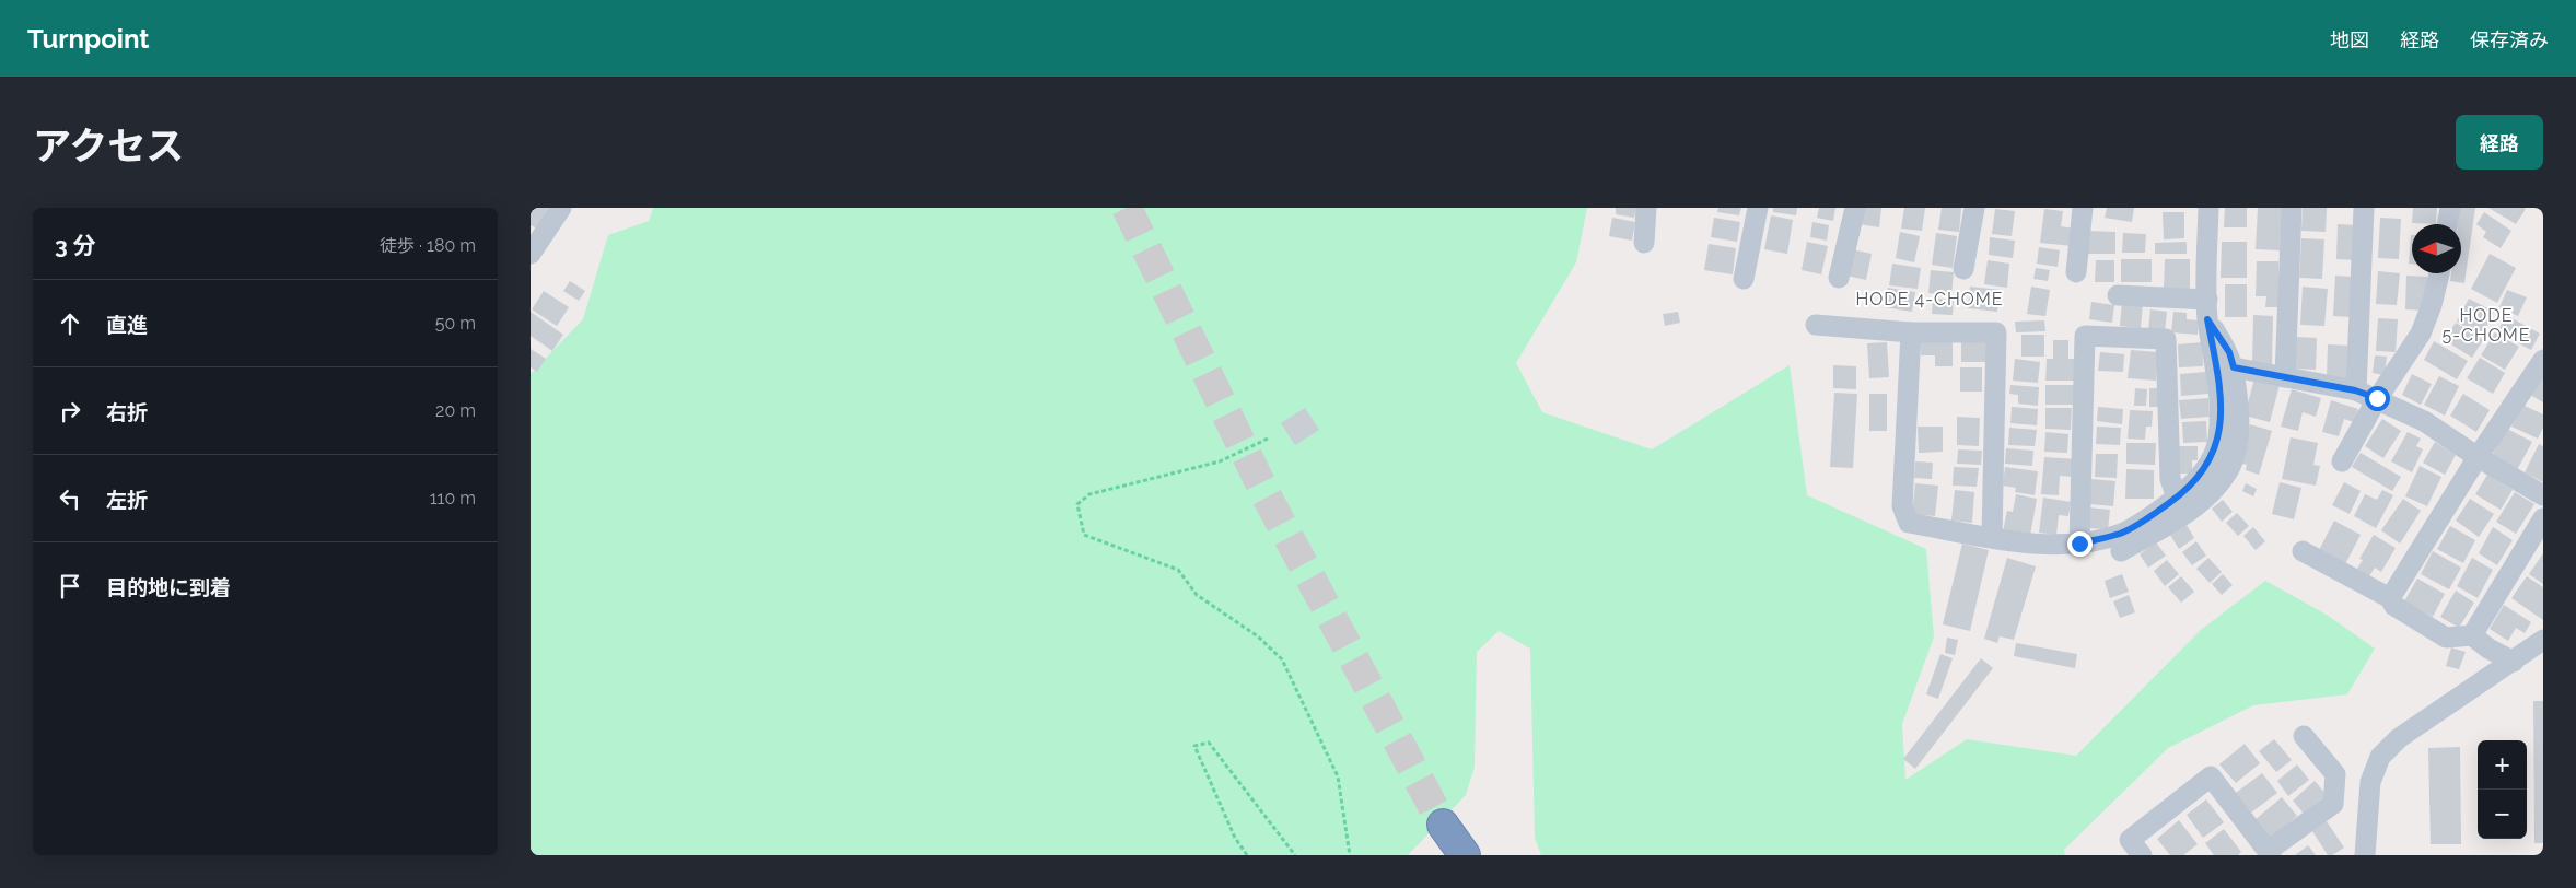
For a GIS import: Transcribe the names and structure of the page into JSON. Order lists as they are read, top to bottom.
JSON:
{
  "districts": ["HODE 4-CHOME", "HODE 5-CHOME"],
  "north": "left",
  "page": {
    "header": "Turnpoint",
    "nav": ["地図", "経路", "保存済み"],
    "title": "アクセス",
    "buttons": "経路",
    "heading": ["3 分", "徒歩 · 180 m"],
    "list": [
      ["直進", "50 m"],
      ["右折", "20 m"],
      ["左折", "110 m"],
      "目的地に到着"
    ],
    "map_buttons": ["+", "−"]
  }
}
